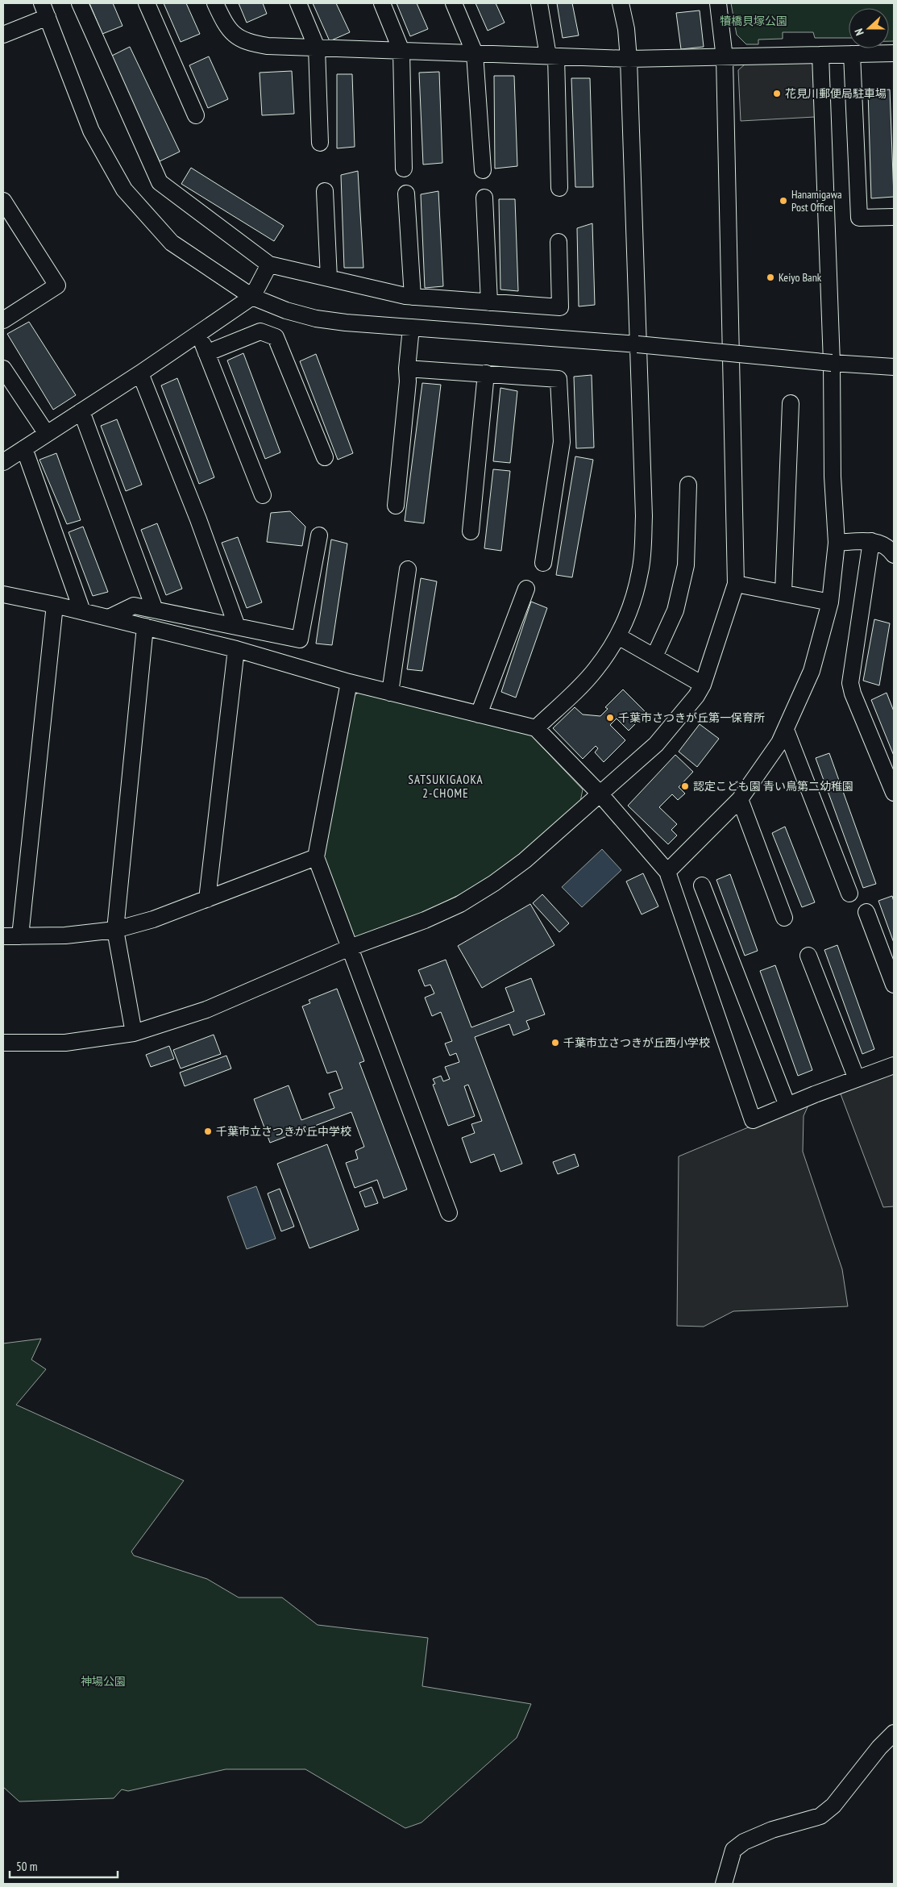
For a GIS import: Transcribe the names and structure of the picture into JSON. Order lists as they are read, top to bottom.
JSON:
{
  "districts": ["SATSUKIGAOKA 2-CHOME"],
  "parks": ["犢橋貝塚公園", "神場公園"],
  "places": [
    "花見川郵便局駐車場",
    "Hanamigawa Post Office",
    "Keiyo Bank",
    "千葉市さつきが丘第一保育所",
    "認定こども園 青い鳥第二幼稚園",
    "千葉市立さつきが丘西小学校",
    "千葉市立さつきが丘中学校"
  ],
  "scale_bar": "50 m",
  "north": "left"
}
